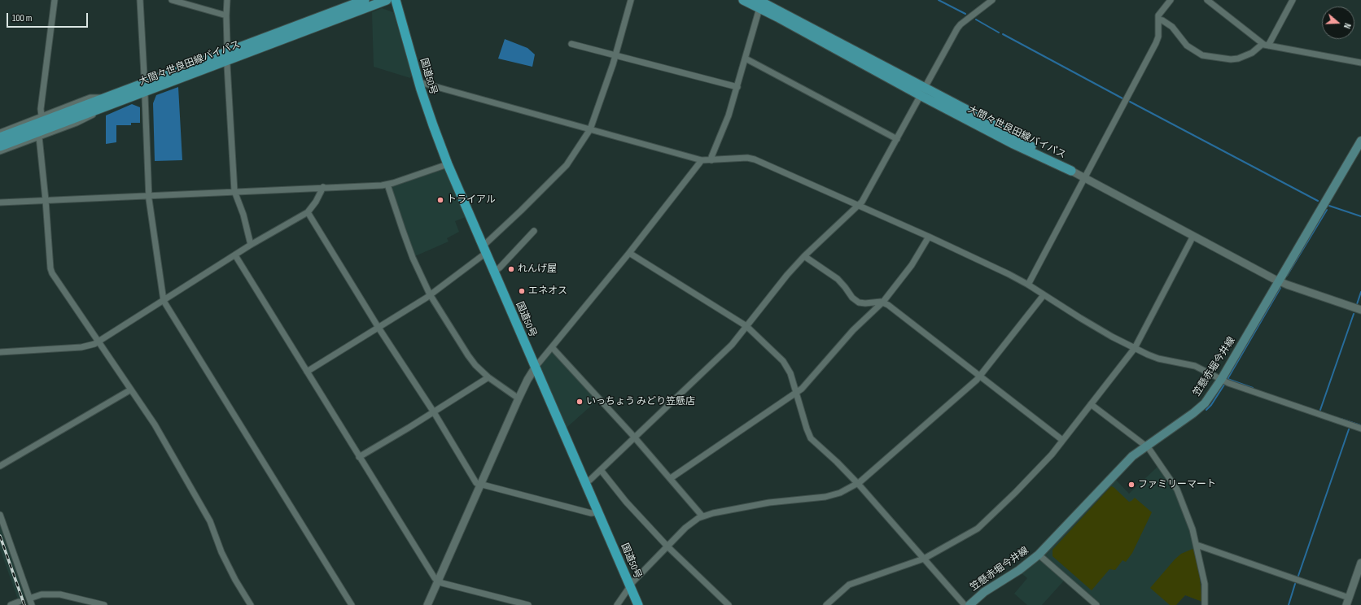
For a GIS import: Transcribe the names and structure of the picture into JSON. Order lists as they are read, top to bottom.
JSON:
{
  "streets": {
    "highway": ["国道50号"],
    "main road": ["大間々世良田線バイパス", "笠懸赤堀今井線"]
  },
  "places": [
    "トライアル",
    "れんげ屋",
    "エネオス",
    "いっちょう みどり笠懸店",
    "ファミリーマート"
  ],
  "scale_bar": "100 m",
  "north": "right"
}
